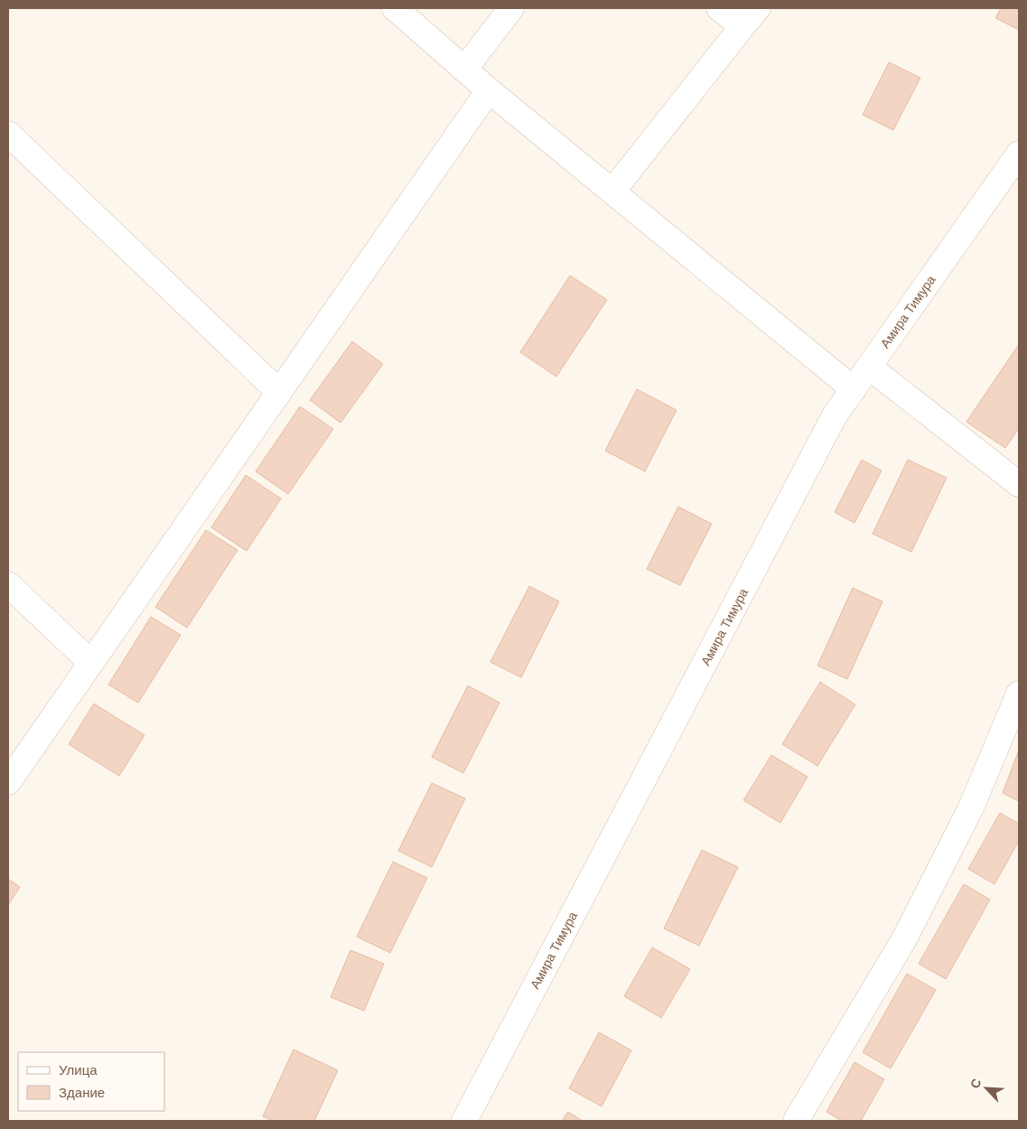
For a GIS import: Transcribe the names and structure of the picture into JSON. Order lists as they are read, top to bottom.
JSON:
{
  "streets": {
    "street": ["Амира Тимура"]
  },
  "legend": ["Улица", "Здание"],
  "north": "top left"
}
